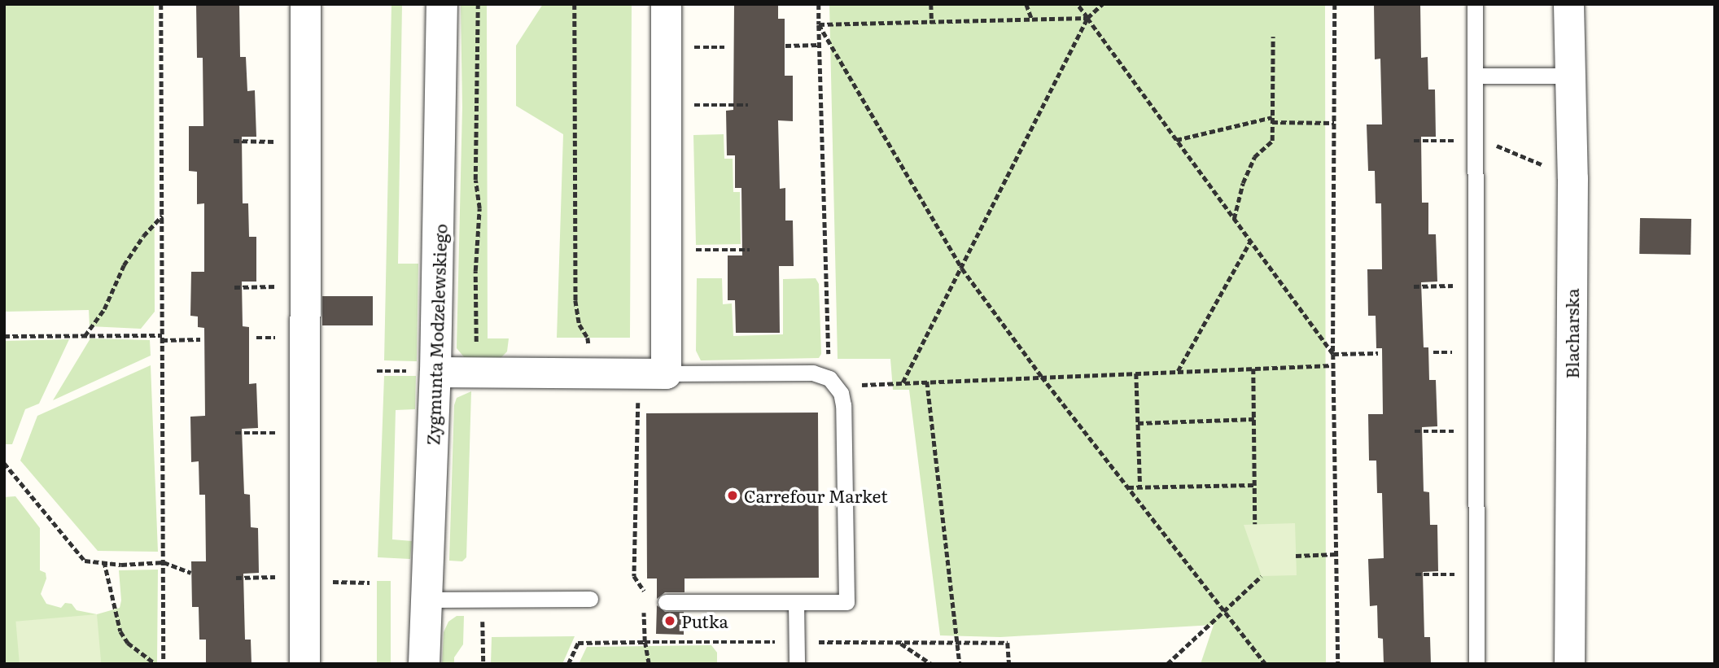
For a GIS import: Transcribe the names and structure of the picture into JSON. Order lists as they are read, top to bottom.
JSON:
{
  "streets": {
    "street": ["Blacharska", "Zygmunta Modzelewskiego"]
  },
  "places": ["Carrefour Market", "Putka"]
}
